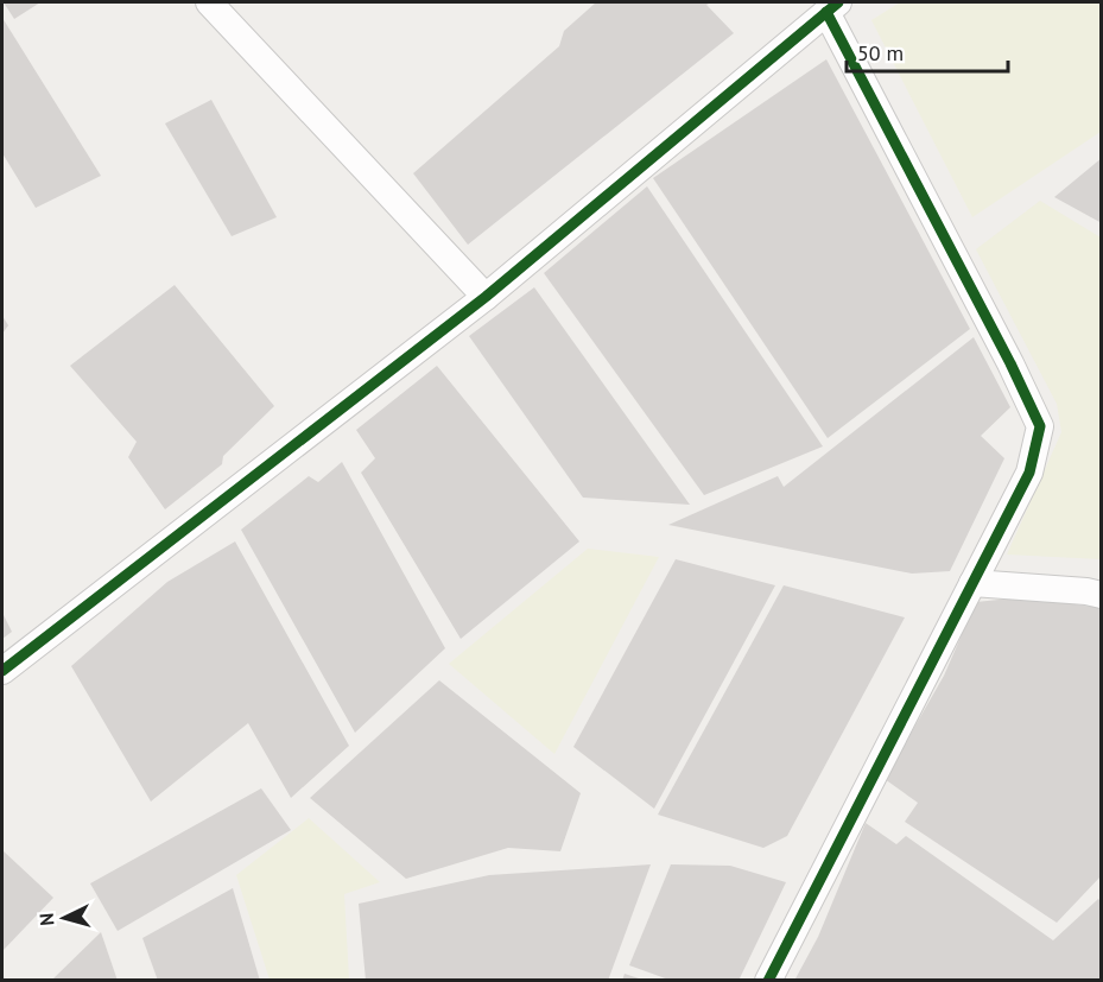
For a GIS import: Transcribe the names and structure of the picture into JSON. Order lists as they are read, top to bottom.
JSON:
{
  "scale_bar": "50 m",
  "north": "left"
}
